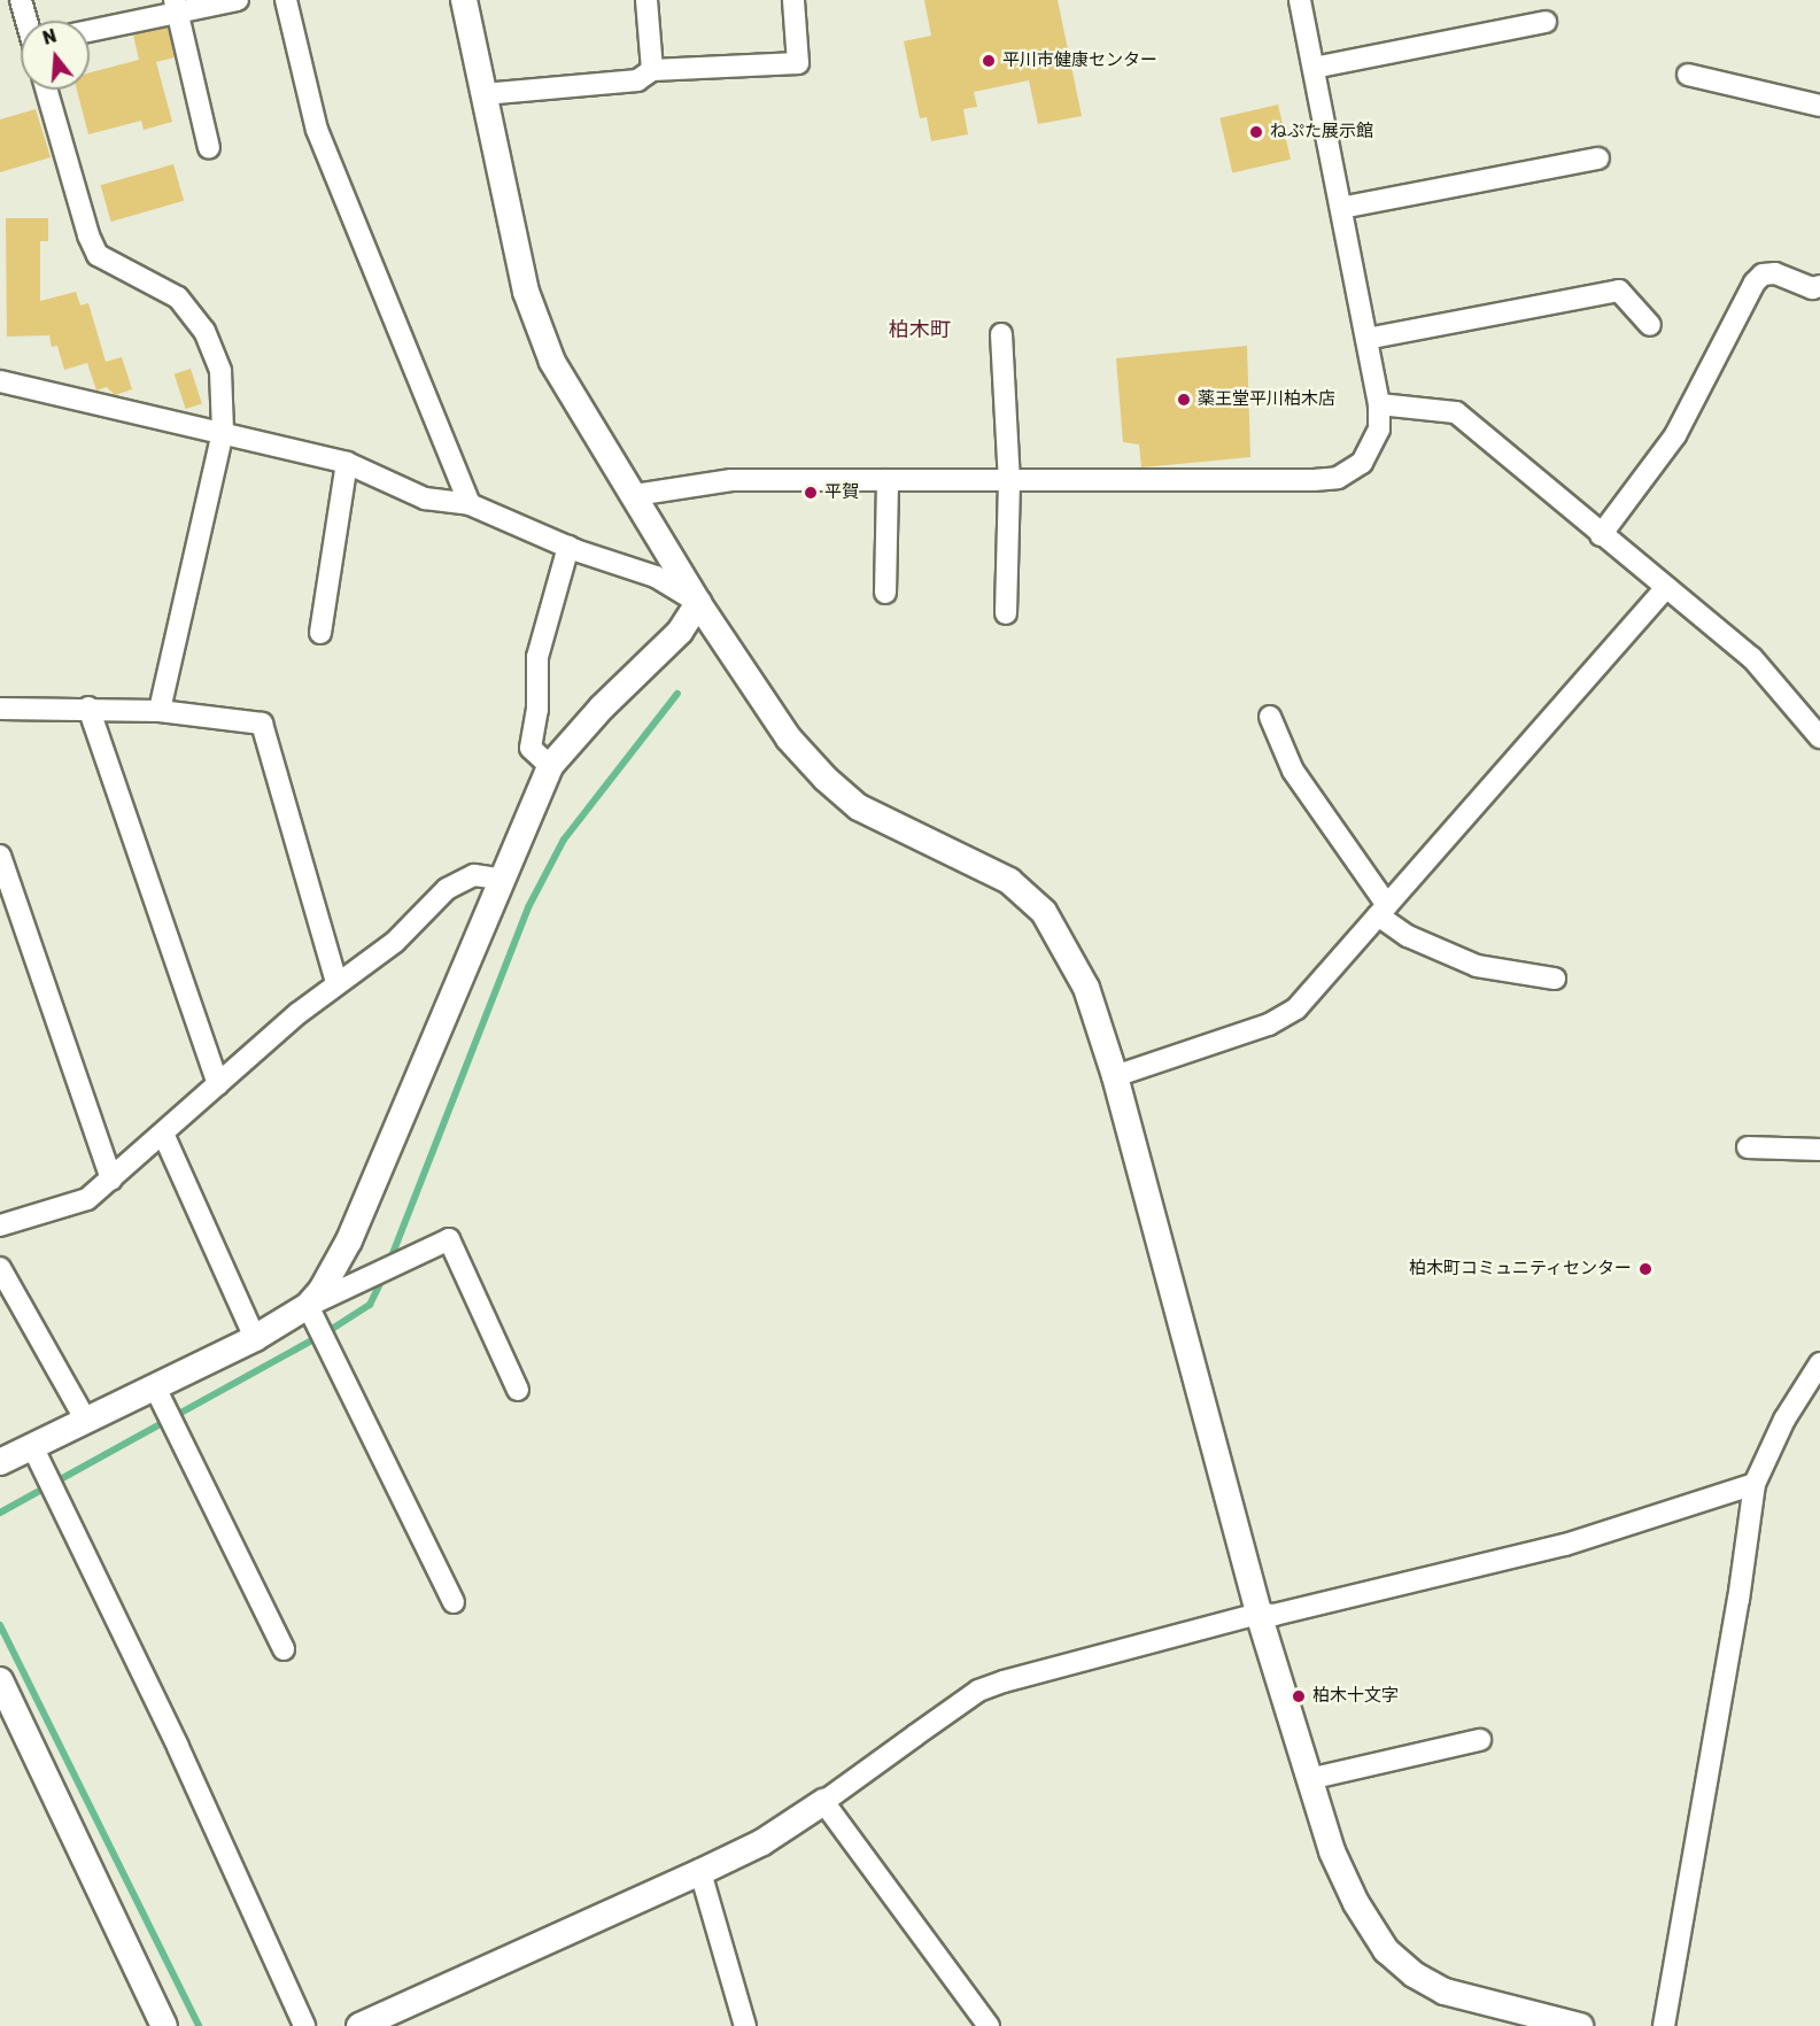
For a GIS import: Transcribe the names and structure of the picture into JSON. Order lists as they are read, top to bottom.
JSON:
{
  "districts": ["柏木町"],
  "places": [
    "平川市健康センター",
    "ねぷた展示館",
    "薬王堂平川柏木店",
    "平賀",
    "柏木町コミュニティセンター",
    "柏木十文字"
  ],
  "north": "top"
}
